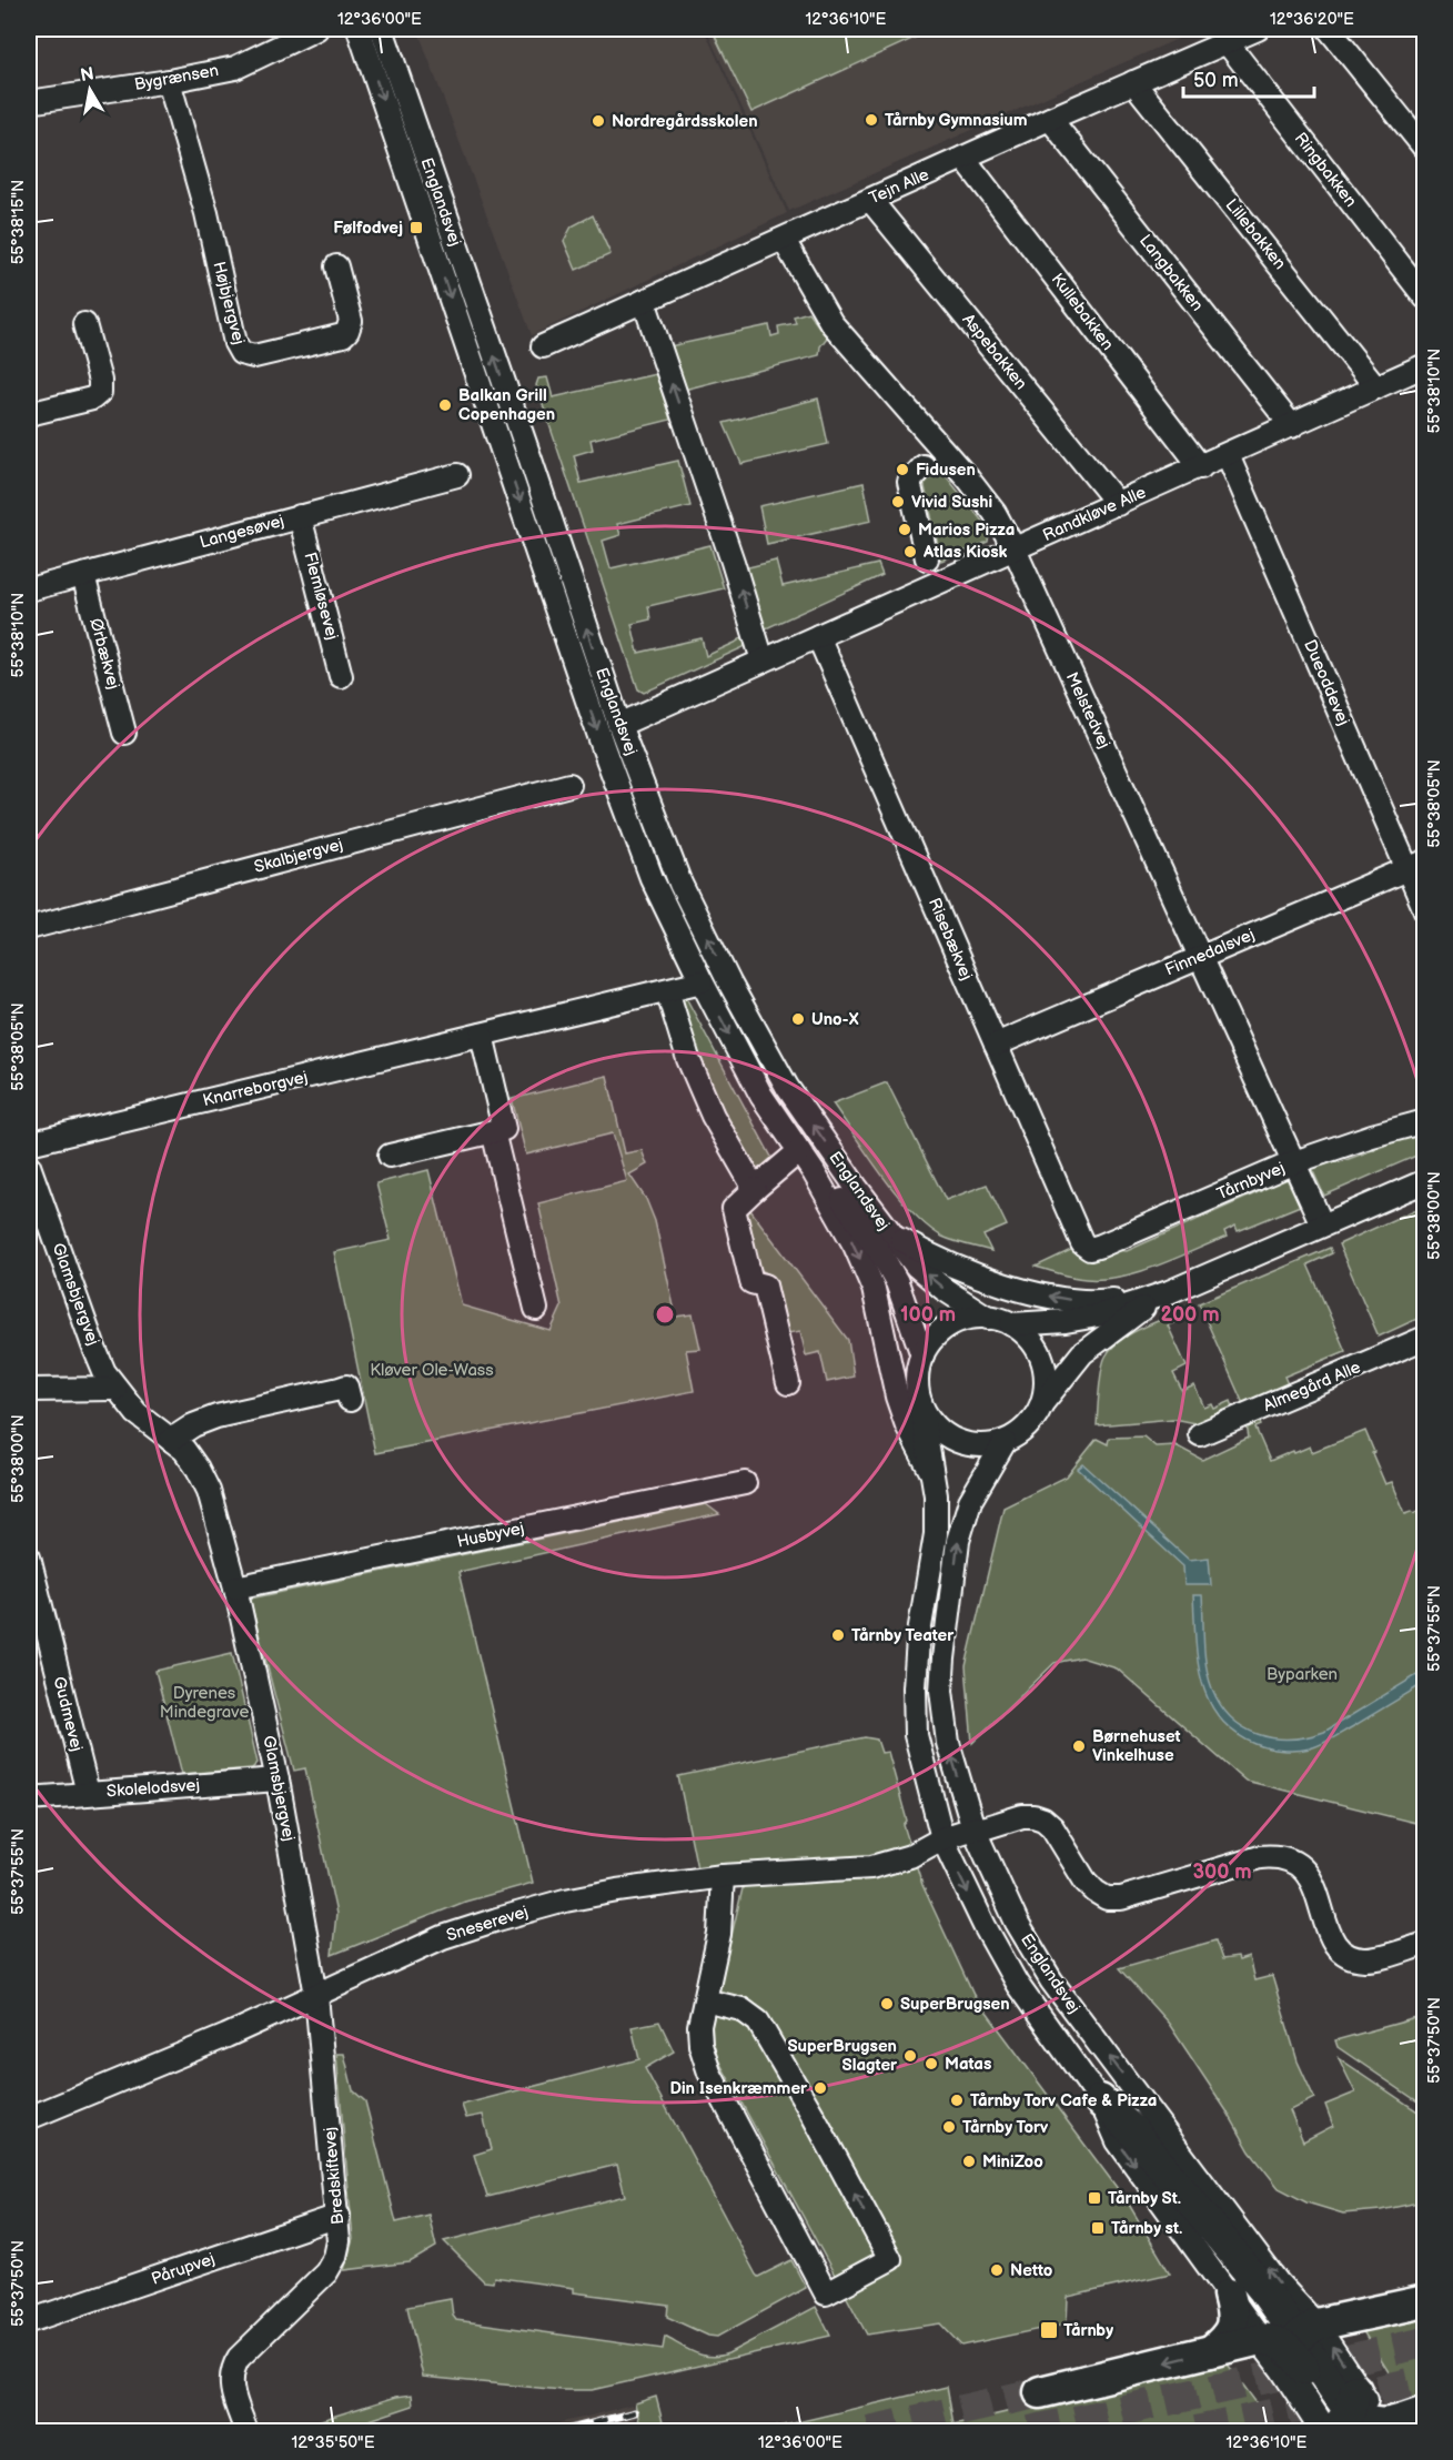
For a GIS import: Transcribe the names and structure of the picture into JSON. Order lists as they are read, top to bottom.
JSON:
{
  "streets": {
    "street": [
      "Bygrænsen",
      "Ringbakken",
      "Tejn Alle",
      "Englandsvej",
      "Lillebakken",
      "Langbakken",
      "Højbjergvej",
      "Kullebakken",
      "Aspebakken",
      "Randkløve Alle",
      "Langesøvej",
      "Flemløsevej",
      "Ørbækvej",
      "Dueoddevej",
      "Melstedvej",
      "Skalbjergvej",
      "Risebækvej",
      "Finnedalsvej",
      "Knarreborgvej",
      "Tårnbyvej",
      "Glamsbjergvej",
      "Almegård Alle",
      "Husbyvej",
      "Gudmevej",
      "Skolelodsvej",
      "Sneserevej",
      "Bredskiftevej",
      "Pårupvej"
    ]
  },
  "crossings": [
    ["Bygrænsen", "Højbjergvej"],
    ["Ringbakken", "Tejn Alle"],
    ["Tejn Alle", "Lillebakken"],
    ["Tejn Alle", "Langbakken"],
    ["Tejn Alle", "Kullebakken"],
    ["Tejn Alle", "Aspebakken"],
    ["Tejn Alle", "Melstedvej"],
    ["Englandsvej", "Randkløve Alle"],
    ["Englandsvej", "Knarreborgvej"],
    ["Englandsvej", "Sneserevej"],
    ["Lillebakken", "Randkløve Alle"],
    ["Langbakken", "Randkløve Alle"],
    ["Kullebakken", "Randkløve Alle"],
    ["Aspebakken", "Randkløve Alle"],
    ["Randkløve Alle", "Dueoddevej"],
    ["Randkløve Alle", "Melstedvej"],
    ["Randkløve Alle", "Risebækvej"],
    ["Langesøvej", "Flemløsevej"],
    ["Langesøvej", "Ørbækvej"],
    ["Dueoddevej", "Finnedalsvej"],
    ["Melstedvej", "Finnedalsvej"],
    ["Melstedvej", "Tårnbyvej"],
    ["Risebækvej", "Finnedalsvej"],
    ["Risebækvej", "Tårnbyvej"],
    ["Glamsbjergvej", "Husbyvej"],
    ["Glamsbjergvej", "Skolelodsvej"],
    ["Glamsbjergvej", "Sneserevej"],
    ["Glamsbjergvej", "Bredskiftevej"],
    ["Gudmevej", "Skolelodsvej"],
    ["Sneserevej", "Bredskiftevej"],
    ["Bredskiftevej", "Pårupvej"]
  ],
  "parks": ["Kløver Ole-Wass", "Byparken", "Dyrenes Mindegrave"],
  "places": {
    "other": [
      "Tårnby Gymnasium",
      "Nordregårdsskolen",
      "Balkan Grill Copenhagen",
      "Fidusen",
      "Vivid Sushi",
      "Marios Pizza",
      "Atlas Kiosk",
      "Uno-X",
      "Tårnby Teater",
      "Børnehuset Vinkelhuse",
      "SuperBrugsen",
      "SuperBrugsen Slagter",
      "Matas",
      "Din Isenkræmmer",
      "Tårnby Torv Cafe & Pizza",
      "Tårnby Torv",
      "MiniZoo",
      "Netto"
    ],
    "transit": [
      "Følfodvej",
      "Tårnby St.",
      "Tårnby st.",
      "Tårnby"
    ]
  },
  "scale_bar": "50 m",
  "north": "top",
  "coordinates": [
    "12°36'00\"E",
    "12°36'10\"E",
    "12°36'20\"E",
    "55°38'15\"N",
    "55°38'10\"N",
    "55°38'05\"N",
    "55°38'00\"N",
    "55°37'55\"N",
    "55°37'50\"N",
    "12°35'50\"E"
  ],
  "rings": ["100 m", "200 m", "300 m"]
}
